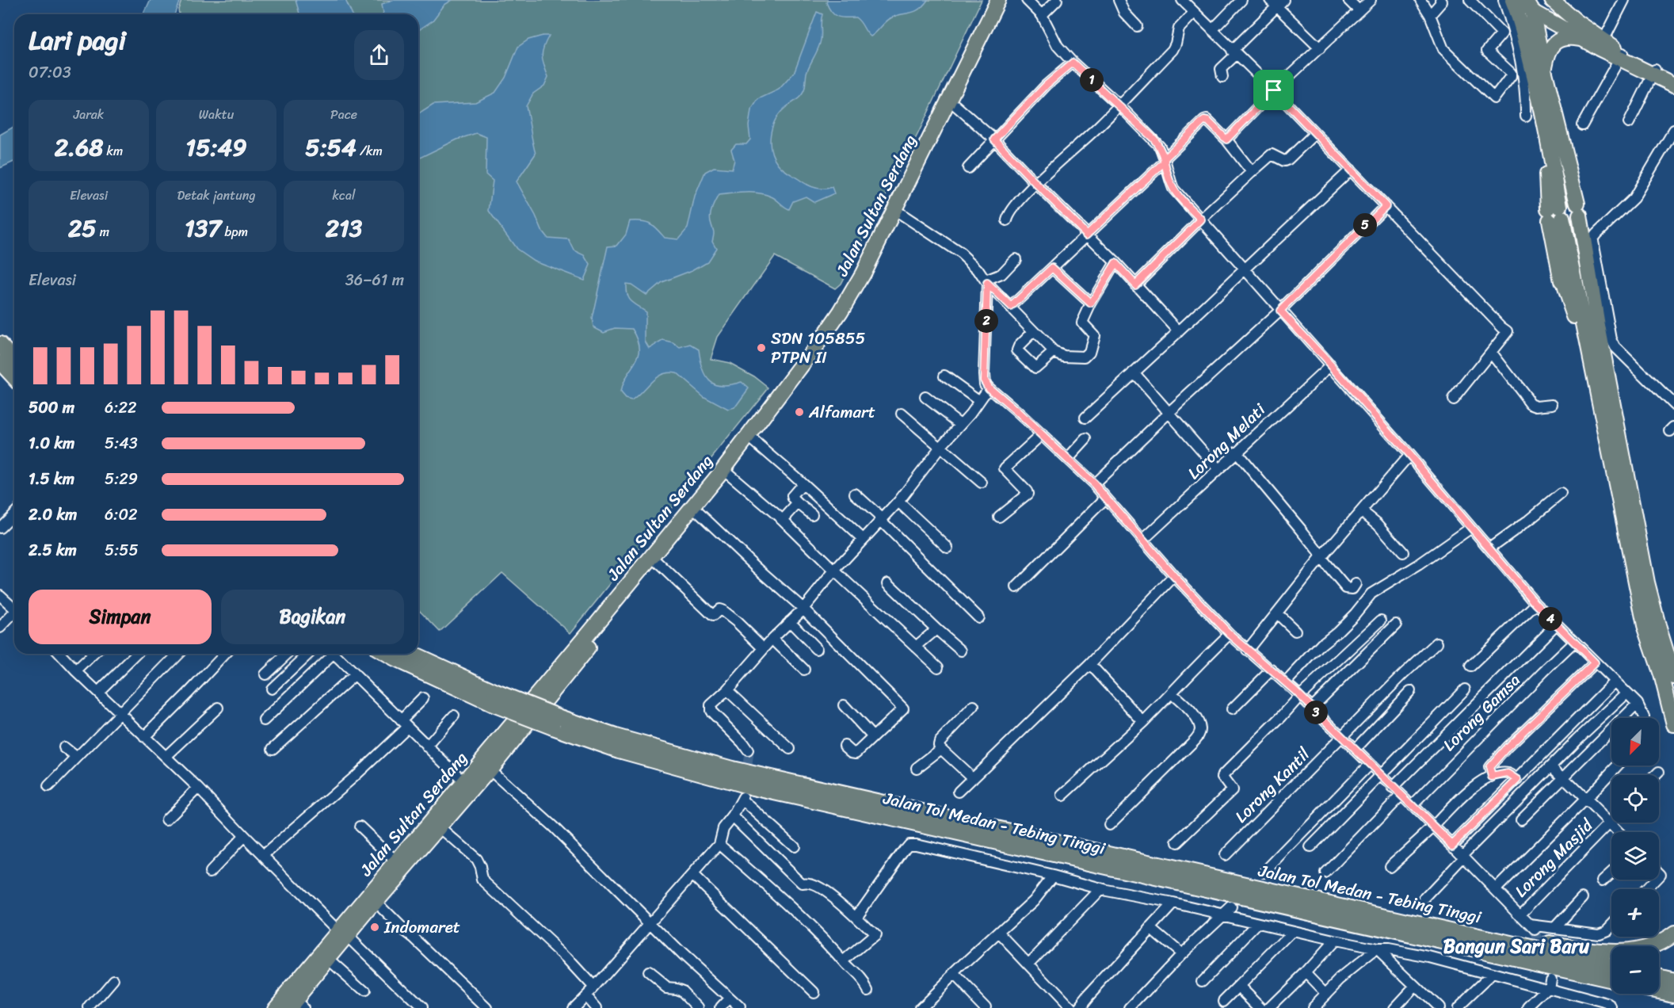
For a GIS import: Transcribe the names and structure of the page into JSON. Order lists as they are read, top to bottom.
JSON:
{
  "streets": {
    "highway": ["Jalan Sultan Serdang", "Jalan Tol Medan - Tebing Tinggi"],
    "street": [
      "Lorong Melati",
      "Lorong Gamsa",
      "Lorong Kantil",
      "Lorong Masjid"
    ]
  },
  "districts": ["Bangun Sari Baru"],
  "places": ["SDN 105855 PTPN II", "Alfamart", "Indomaret"],
  "north": "bottom left",
  "page": {
    "heading": ["Lari pagi", "07:03"],
    "pins": [
      "1",
      "5",
      "2",
      "4",
      "3"
    ],
    "stats": [
      ["Jarak", "2.68 km"],
      ["Waktu", "15:49"],
      ["Pace", "5:54 /km"],
      ["Elevasi", "25 m"],
      ["Detak jantung", "137 bpm"],
      ["kcal", "213"]
    ],
    "chart": ["Elevasi", "36–61 m"],
    "list": [
      {
        "name": "500 m",
        "note": "6:22"
      },
      {
        "name": "1.0 km",
        "note": "5:43"
      },
      {
        "name": "1.5 km",
        "note": "5:29"
      },
      {
        "name": "2.0 km",
        "note": "6:02"
      },
      {
        "name": "2.5 km",
        "note": "5:55"
      }
    ],
    "buttons": ["Simpan", "Bagikan"],
    "map_buttons": ["+", "−"]
  }
}
